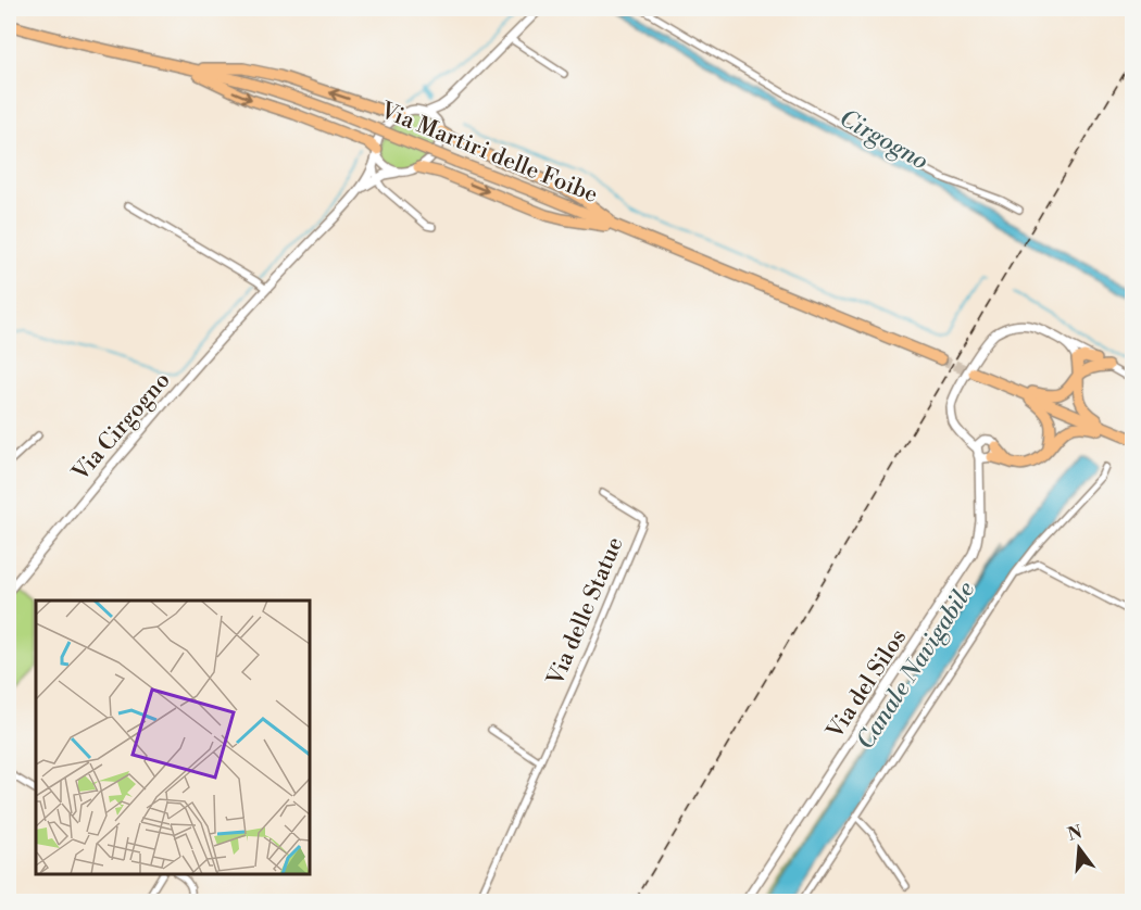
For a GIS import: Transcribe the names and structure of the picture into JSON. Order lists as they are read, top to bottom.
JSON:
{
  "streets": {
    "highway": ["Via Martiri delle Foibe"],
    "street": ["Via Cirgogno", "Via delle Statue", "Via del Silos"]
  },
  "water": ["Cirgogno", "Canale Navigabile"],
  "north": "top"
}
